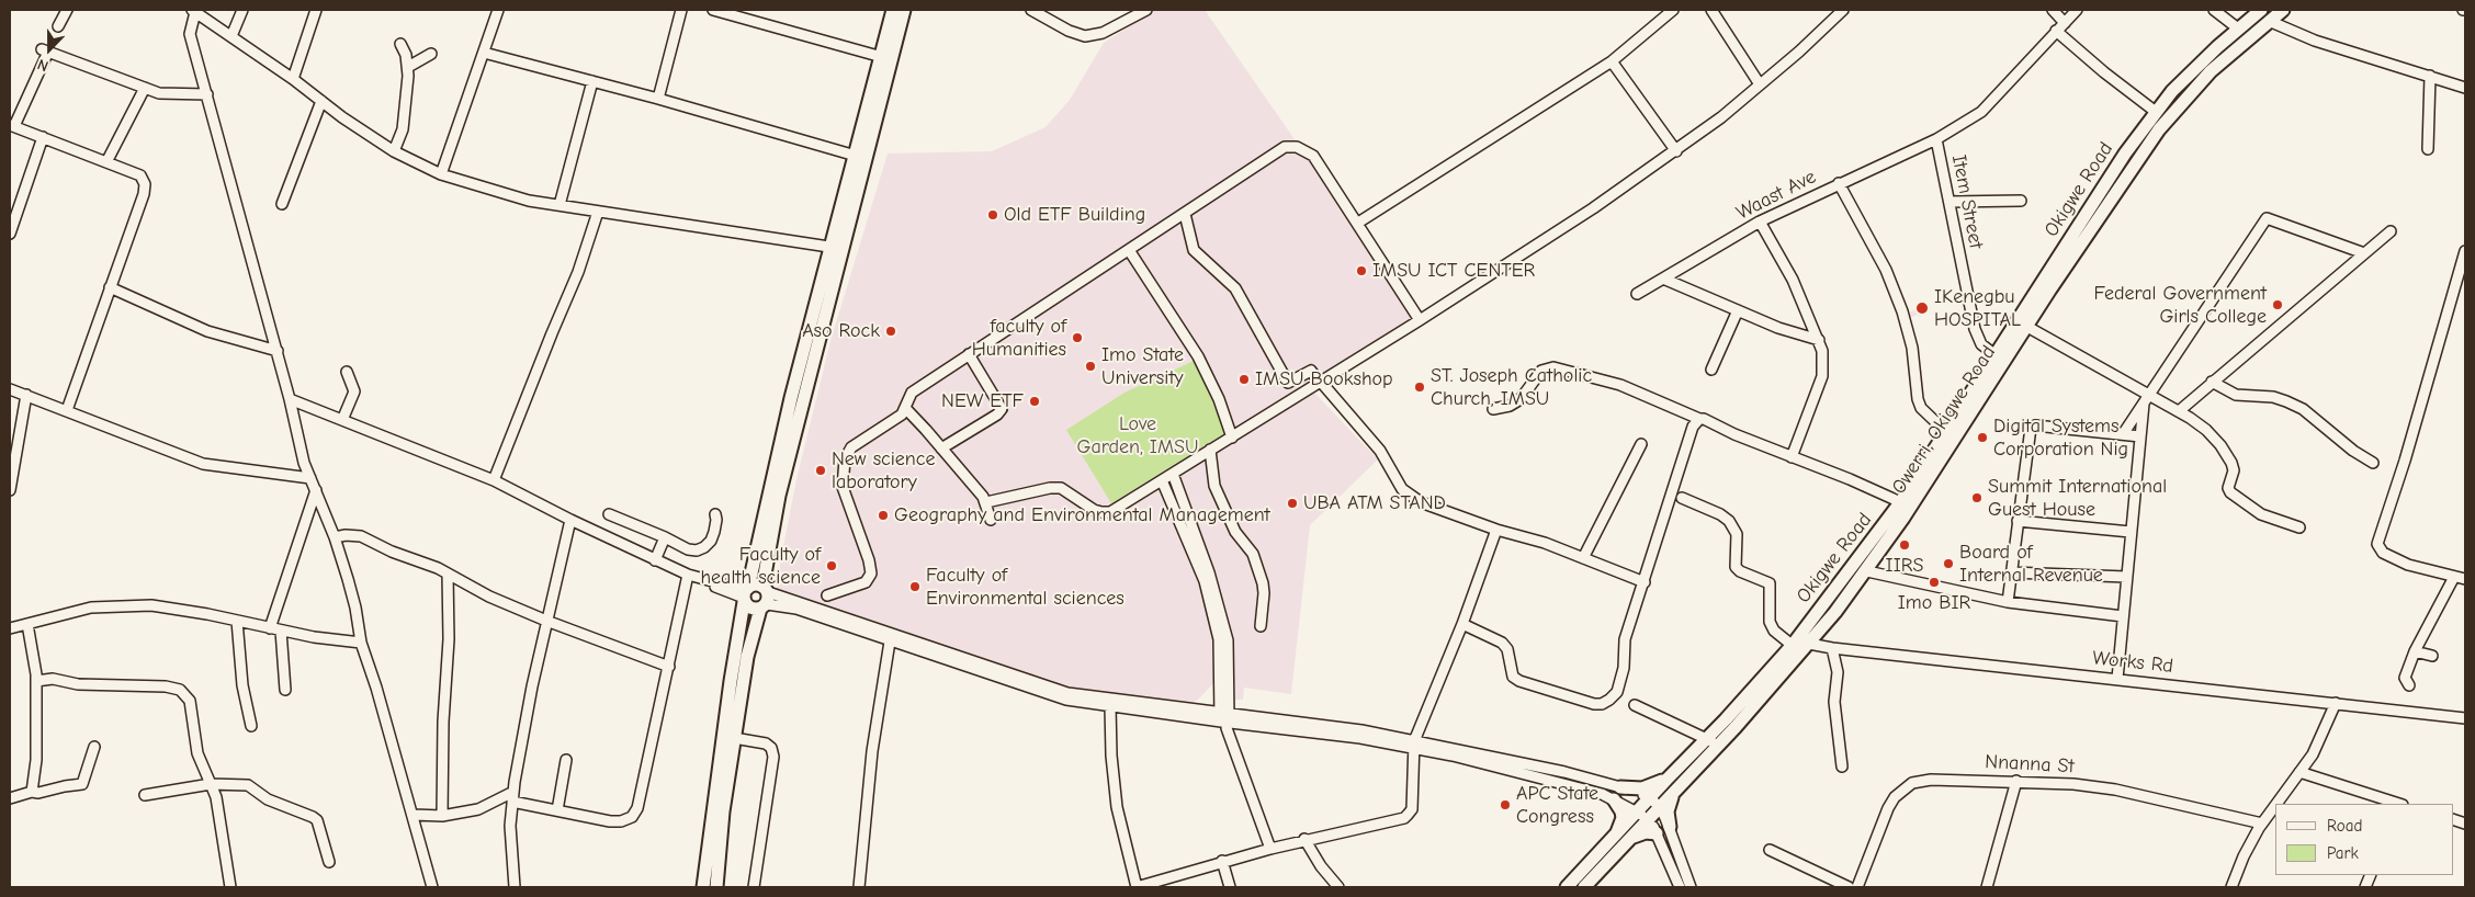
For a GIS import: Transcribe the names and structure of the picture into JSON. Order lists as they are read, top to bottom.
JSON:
{
  "streets": {
    "main road": ["Okigwe Road", "Owerri, Okigwe Road"],
    "street": [
      "Waast Ave",
      "Item Street",
      "Works Rd",
      "Nnanna St"
    ]
  },
  "crossings": [
    ["Okigwe Road", "Item Street"],
    ["Okigwe Road", "Owerri, Okigwe Road"],
    ["Okigwe Road", "Works Rd"],
    ["Waast Ave", "Item Street"],
    ["Owerri, Okigwe Road", "Works Rd"]
  ],
  "parks": ["Love Garden, IMSU"],
  "places": [
    "Old ETF Building",
    "IMSU ICT CENTER",
    "Federal Government Girls College",
    "IKenegbu HOSPITAL",
    "Aso Rock",
    "faculty of Humanities",
    "Imo State University",
    "IMSU Bookshop",
    "ST. Joseph Catholic Church, IMSU",
    "NEW ETF",
    "Digital Systems Corporation Nig",
    "New science laboratory",
    "Summit International Guest House",
    "UBA ATM STAND",
    "Geography and Environmental Management",
    "IIRS",
    "Board of Internal Revenue",
    "Faculty of health science",
    "Imo BIR",
    "Faculty of Environmental sciences",
    "APC State Congress"
  ],
  "legend": ["Road", "Park"],
  "north": "bottom"
}
